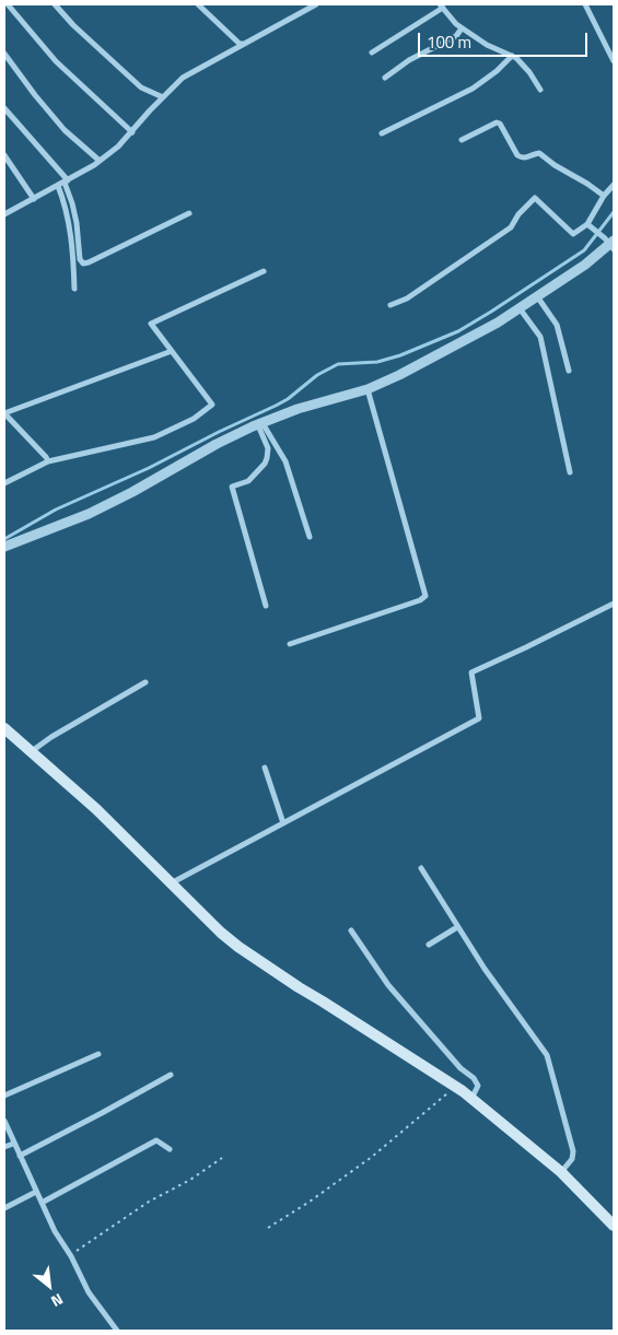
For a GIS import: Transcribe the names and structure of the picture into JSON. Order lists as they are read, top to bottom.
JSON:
{
  "scale_bar": "100 m",
  "north": "bottom right"
}
